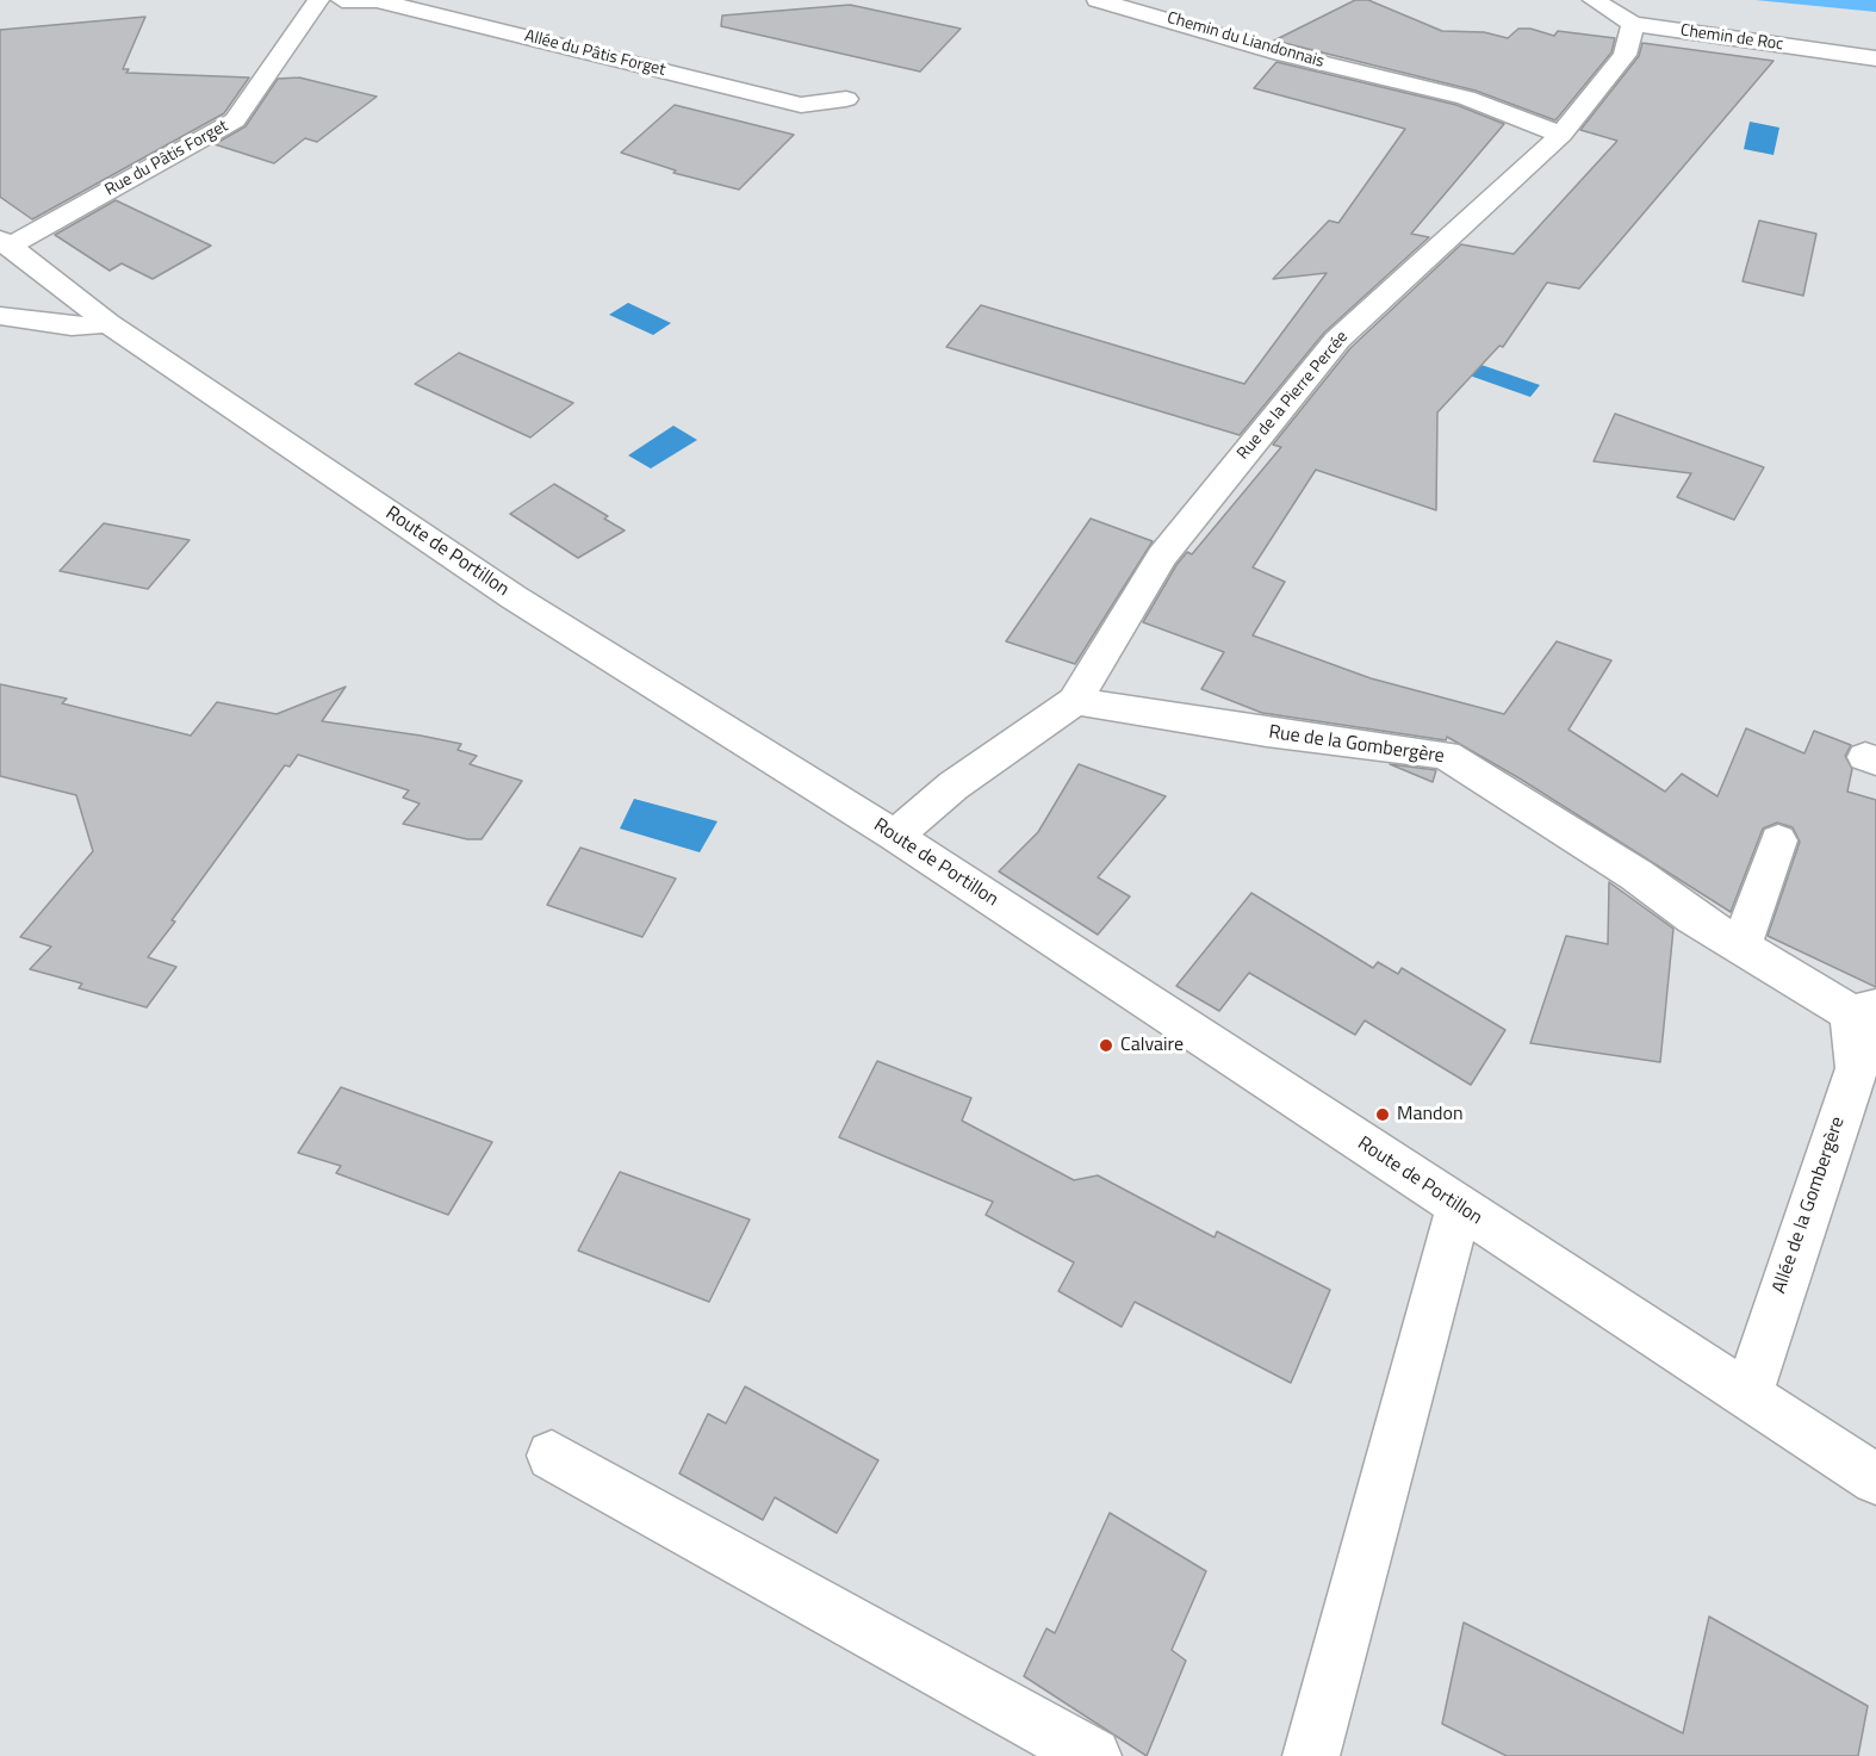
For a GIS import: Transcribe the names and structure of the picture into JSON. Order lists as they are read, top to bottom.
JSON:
{
  "streets": {
    "street": [
      "Chemin de Roc",
      "Chemin du Liandonnais",
      "Allée du Pâtis Forget",
      "Rue du Pâtis Forget",
      "Rue de la Pierre Percée",
      "Route de Portillon",
      "Rue de la Gombergère",
      "Allée de la Gombergère"
    ]
  },
  "crossings": [
    ["Chemin de Roc", "Rue de la Pierre Percée"],
    ["Chemin du Liandonnais", "Rue de la Pierre Percée"],
    ["Rue du Pâtis Forget", "Route de Portillon"],
    ["Rue de la Pierre Percée", "Rue de la Gombergère"],
    ["Route de Portillon", "Allée de la Gombergère"],
    ["Rue de la Gombergère", "Allée de la Gombergère"]
  ],
  "places": ["Calvaire", "Mandon"]
}
